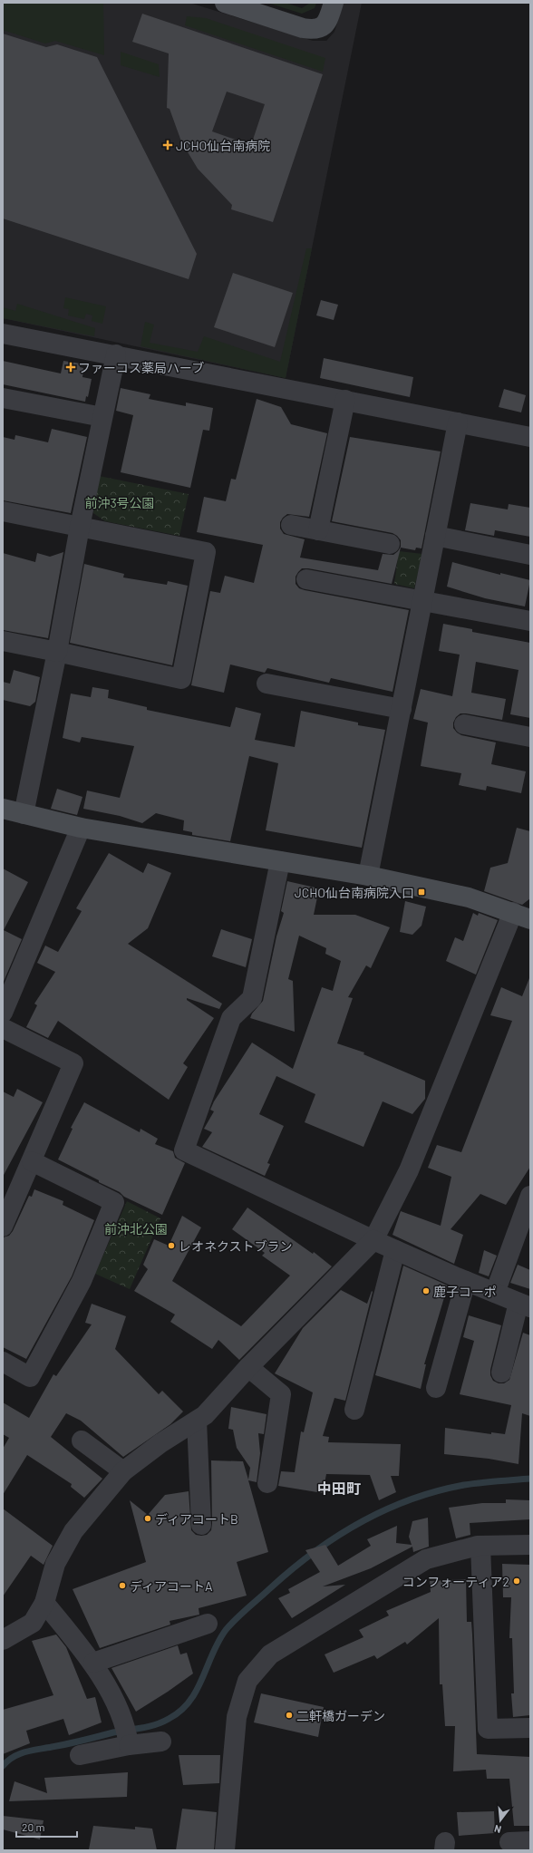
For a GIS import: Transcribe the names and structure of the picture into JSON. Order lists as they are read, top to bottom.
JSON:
{
  "districts": ["中田町"],
  "parks": ["前沖3号公園", "前沖北公園"],
  "places": {
    "health": ["JCHO仙台南病院", "ファーコス薬局ハーブ"],
    "transit": ["JCHO仙台南病院入口"],
    "other": [
      "レオネクストブラン",
      "鹿子コーポ",
      "ディアコートB",
      "コンフォーティア2",
      "ディアコートA",
      "二軒橋ガーデン"
    ]
  },
  "scale_bar": "20 m",
  "north": "bottom"
}
